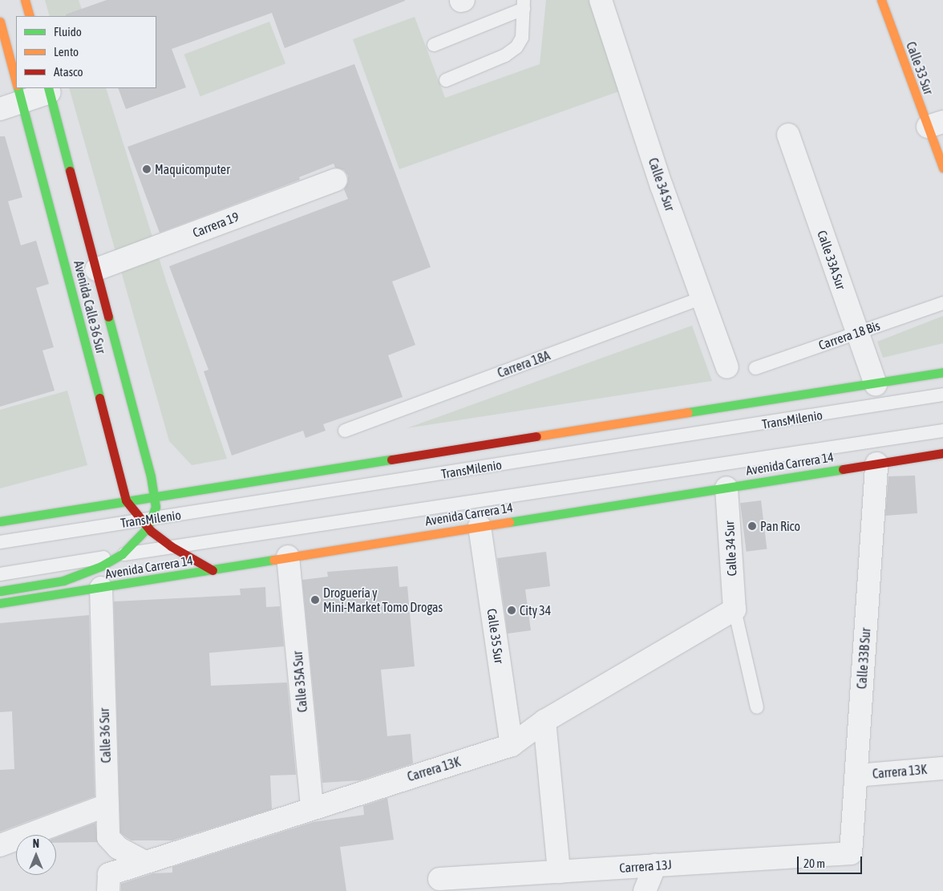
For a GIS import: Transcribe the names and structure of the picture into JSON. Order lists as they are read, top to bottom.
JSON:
{
  "streets": {
    "main road": ["Calle 33 Sur", "Avenida Calle 36 Sur", "Avenida Carrera 14"],
    "street": [
      "Calle 34 Sur",
      "Carrera 19",
      "Calle 33A Sur",
      "Calle 35 Sur",
      "Calle 33B Sur",
      "Calle 35A Sur",
      "Calle 36 Sur",
      "Carrera 13K",
      "Carrera 13J"
    ],
    "lane": ["Carrera 18 Bis", "Carrera 18A", "TransMilenio"]
  },
  "crossings": [
    ["Calle 34 Sur", "Carrera 18A"],
    ["Calle 34 Sur", "Avenida Carrera 14"],
    ["Calle 34 Sur", "Carrera 13K"],
    ["Carrera 19", "Avenida Calle 36 Sur"],
    ["Calle 33A Sur", "Carrera 18 Bis"],
    ["Avenida Calle 36 Sur", "TransMilenio"],
    ["Avenida Calle 36 Sur", "Avenida Carrera 14"],
    ["Avenida Carrera 14", "Calle 35 Sur"],
    ["Avenida Carrera 14", "Calle 33B Sur"],
    ["Avenida Carrera 14", "Calle 35A Sur"],
    ["Avenida Carrera 14", "Calle 36 Sur"],
    ["Calle 35 Sur", "Carrera 13K"],
    ["Calle 33B Sur", "Carrera 13K"],
    ["Calle 33B Sur", "Carrera 13J"],
    ["Calle 35A Sur", "Carrera 13K"],
    ["Calle 36 Sur", "Carrera 13K"]
  ],
  "places": [
    "Maquicomputer",
    "Pan Rico",
    "Droguería y Mini-Market Tomo Drogas",
    "City 34"
  ],
  "legend": ["Fluido", "Lento", "Atasco"],
  "scale_bar": "20 m",
  "north": "top"
}
